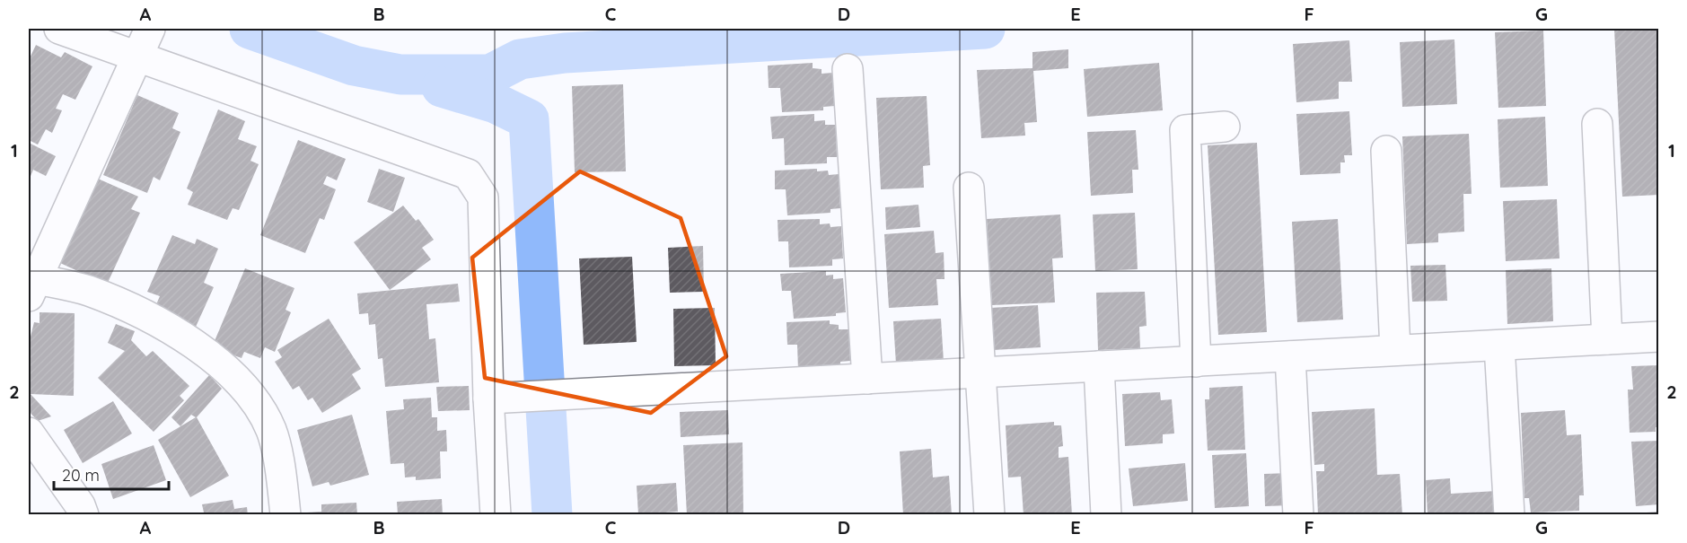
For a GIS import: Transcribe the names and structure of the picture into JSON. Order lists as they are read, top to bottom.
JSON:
{
  "scale_bar": "20 m",
  "grid": {
    "columns": [
      "A",
      "B",
      "C",
      "D",
      "E",
      "F",
      "G"
    ],
    "rows": ["1", "2"]
  }
}
